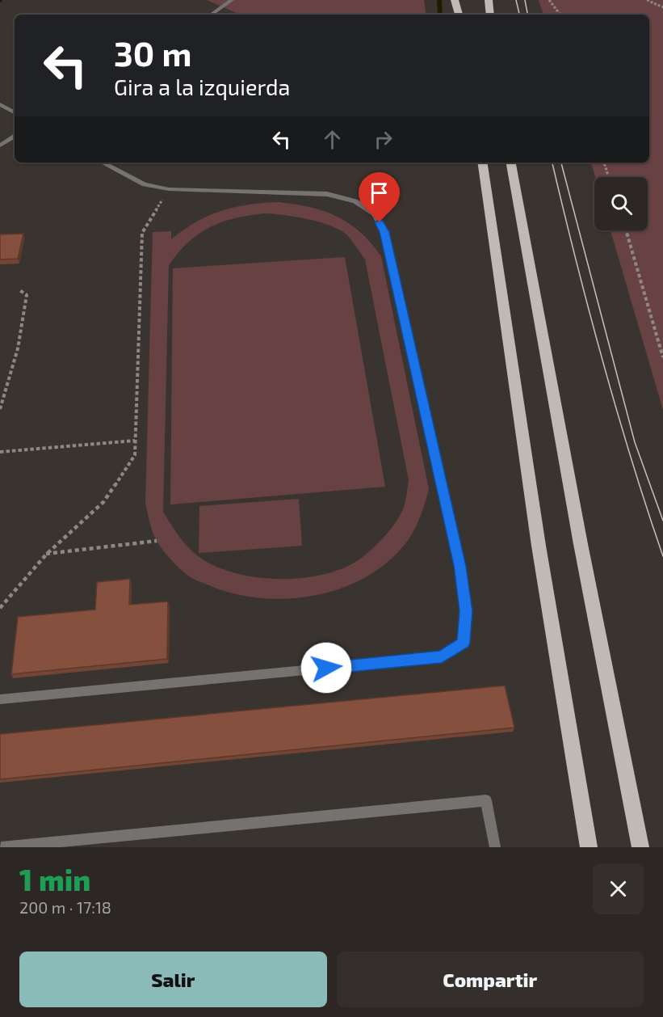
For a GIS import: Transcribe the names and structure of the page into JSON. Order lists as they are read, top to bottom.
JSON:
{
  "page": {
    "turn": ["30 m", "Gira a la izquierda"],
    "heading": ["1 min", "200 m · 17:18"],
    "buttons": ["Salir", "Compartir"]
  }
}
